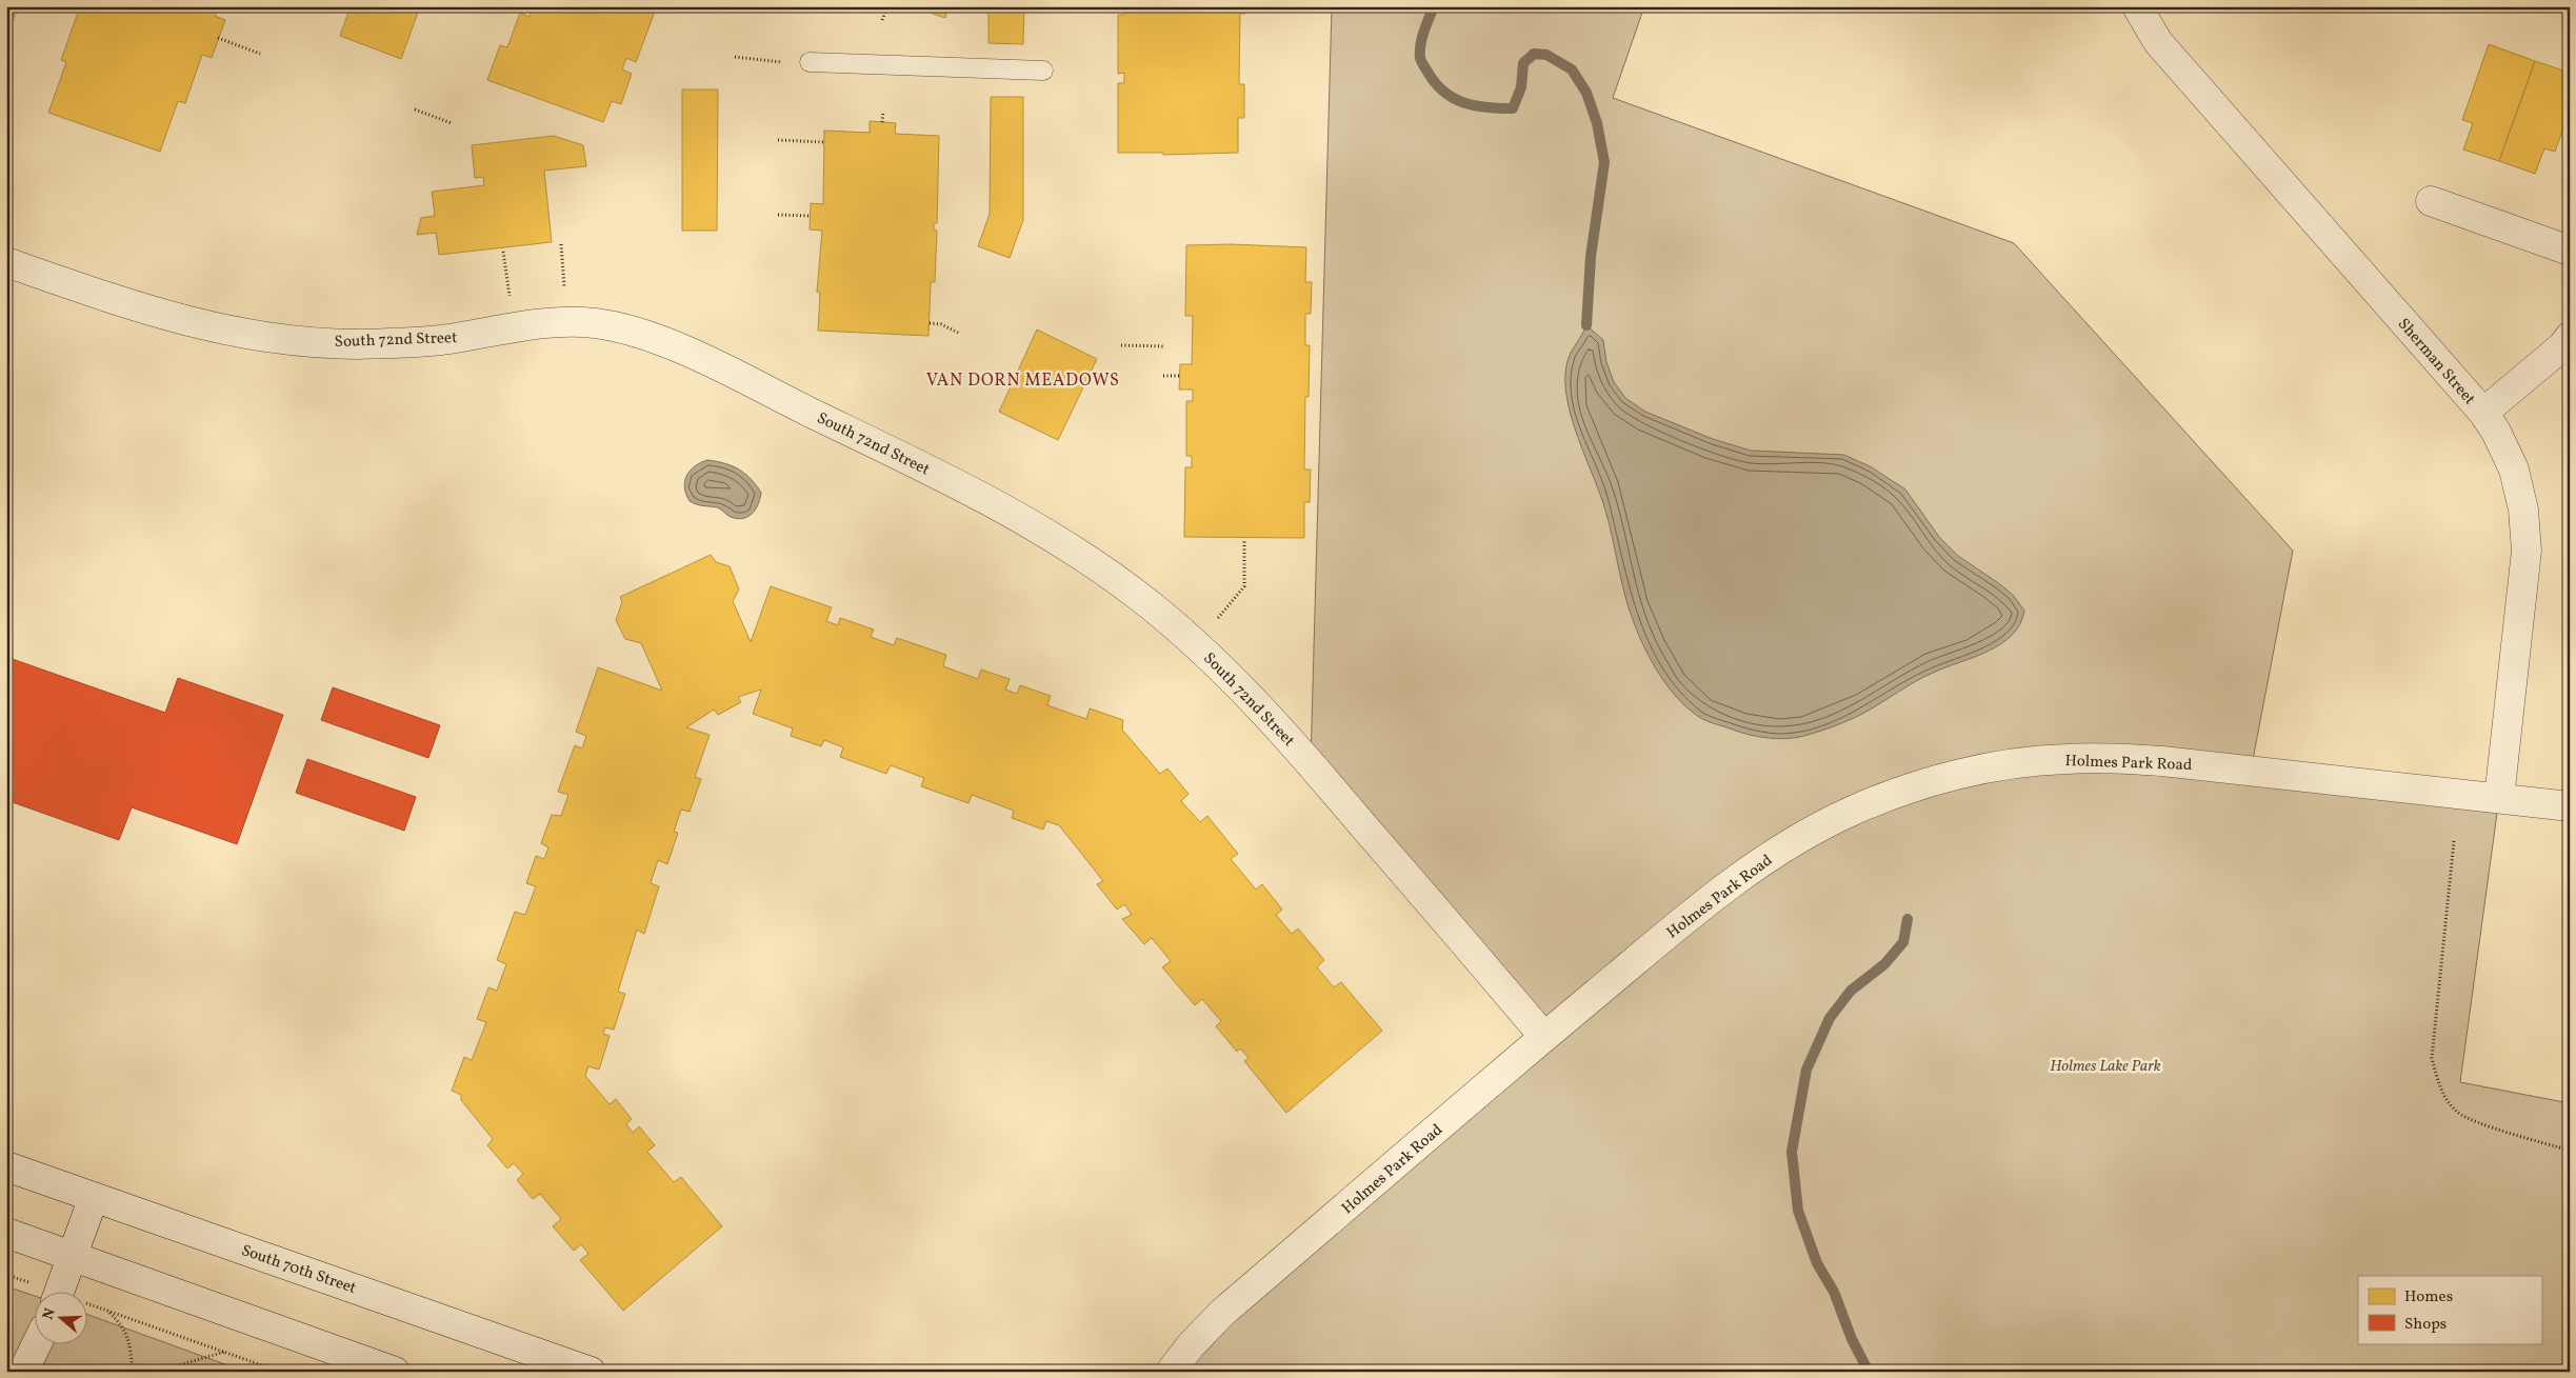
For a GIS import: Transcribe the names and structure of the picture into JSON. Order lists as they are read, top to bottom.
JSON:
{
  "streets": {
    "street": [
      "South 72nd Street",
      "Sherman Street",
      "Holmes Park Road",
      "South 70th Street"
    ]
  },
  "crossings": [
    ["South 72nd Street", "Holmes Park Road"],
    ["Sherman Street", "Holmes Park Road"]
  ],
  "districts": ["VAN DORN MEADOWS"],
  "parks": ["Holmes Lake Park"],
  "legend": ["Homes", "Shops"],
  "north": "left"
}
